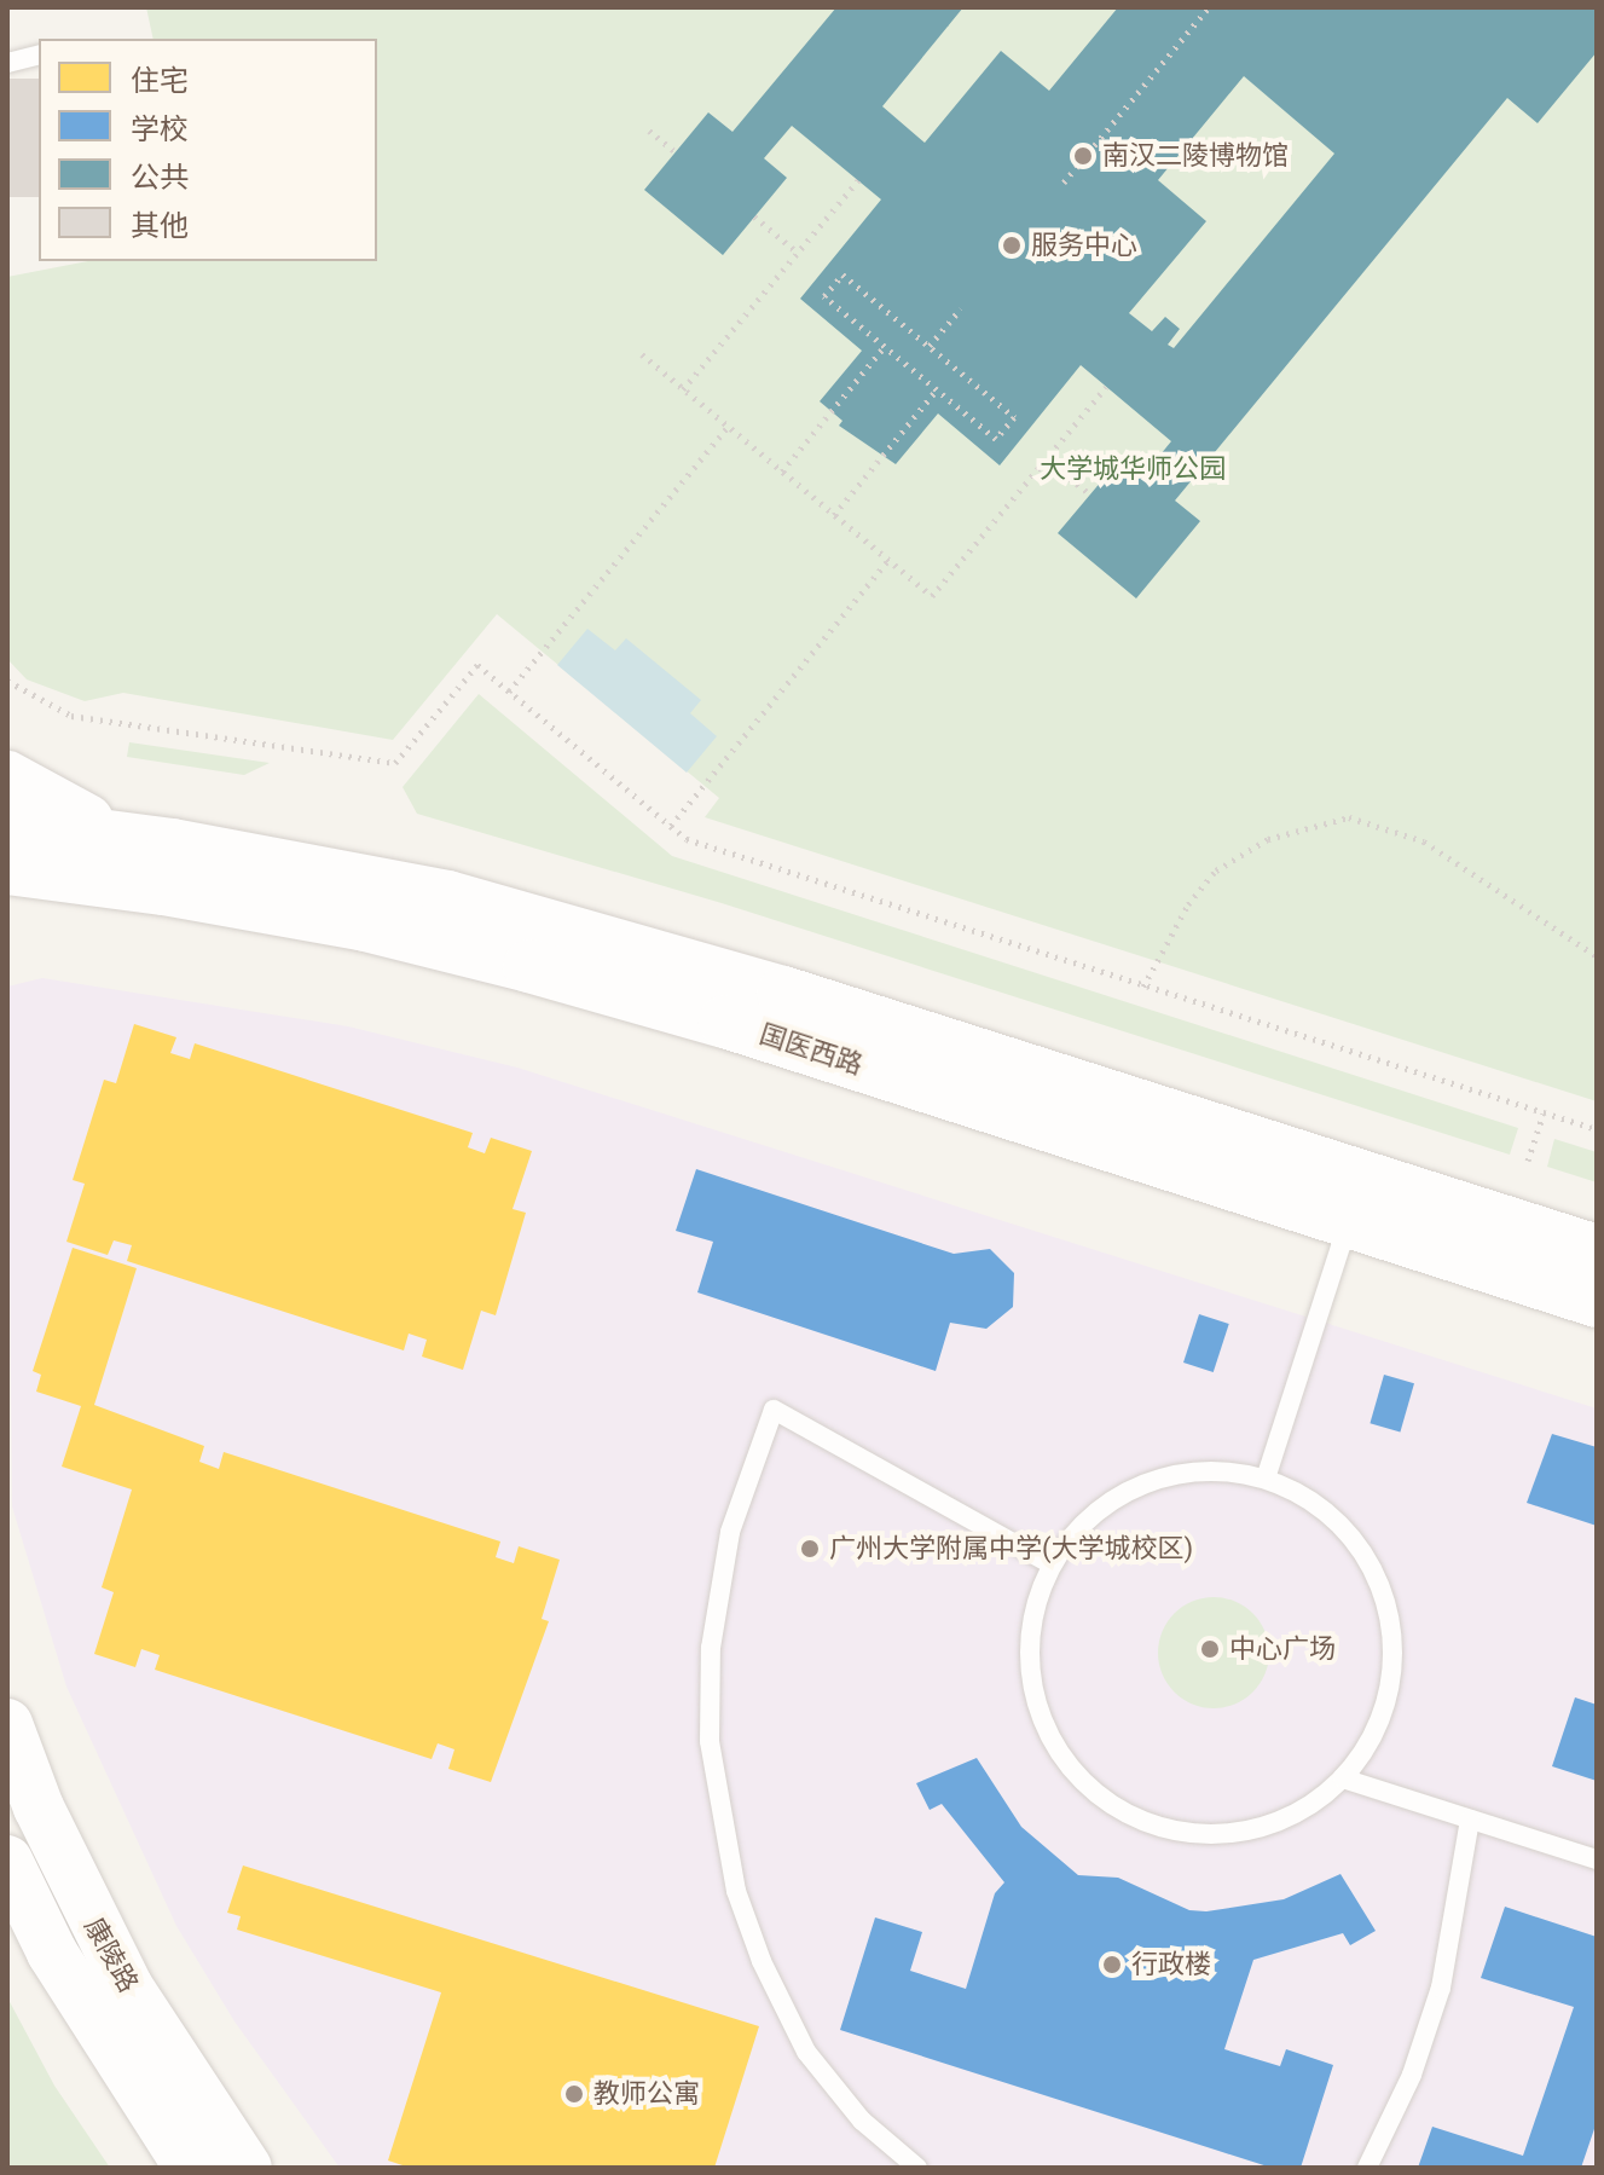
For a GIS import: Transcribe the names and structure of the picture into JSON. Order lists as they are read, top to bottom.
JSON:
{
  "streets": {
    "main road": ["国医西路"],
    "street": ["康陵路"]
  },
  "parks": ["大学城华师公园"],
  "places": [
    "南汉二陵博物馆",
    "服务中心",
    "广州大学附属中学(大学城校区)",
    "中心广场",
    "行政楼",
    "教师公寓"
  ],
  "legend": [
    "住宅",
    "学校",
    "公共",
    "其他"
  ]
}
